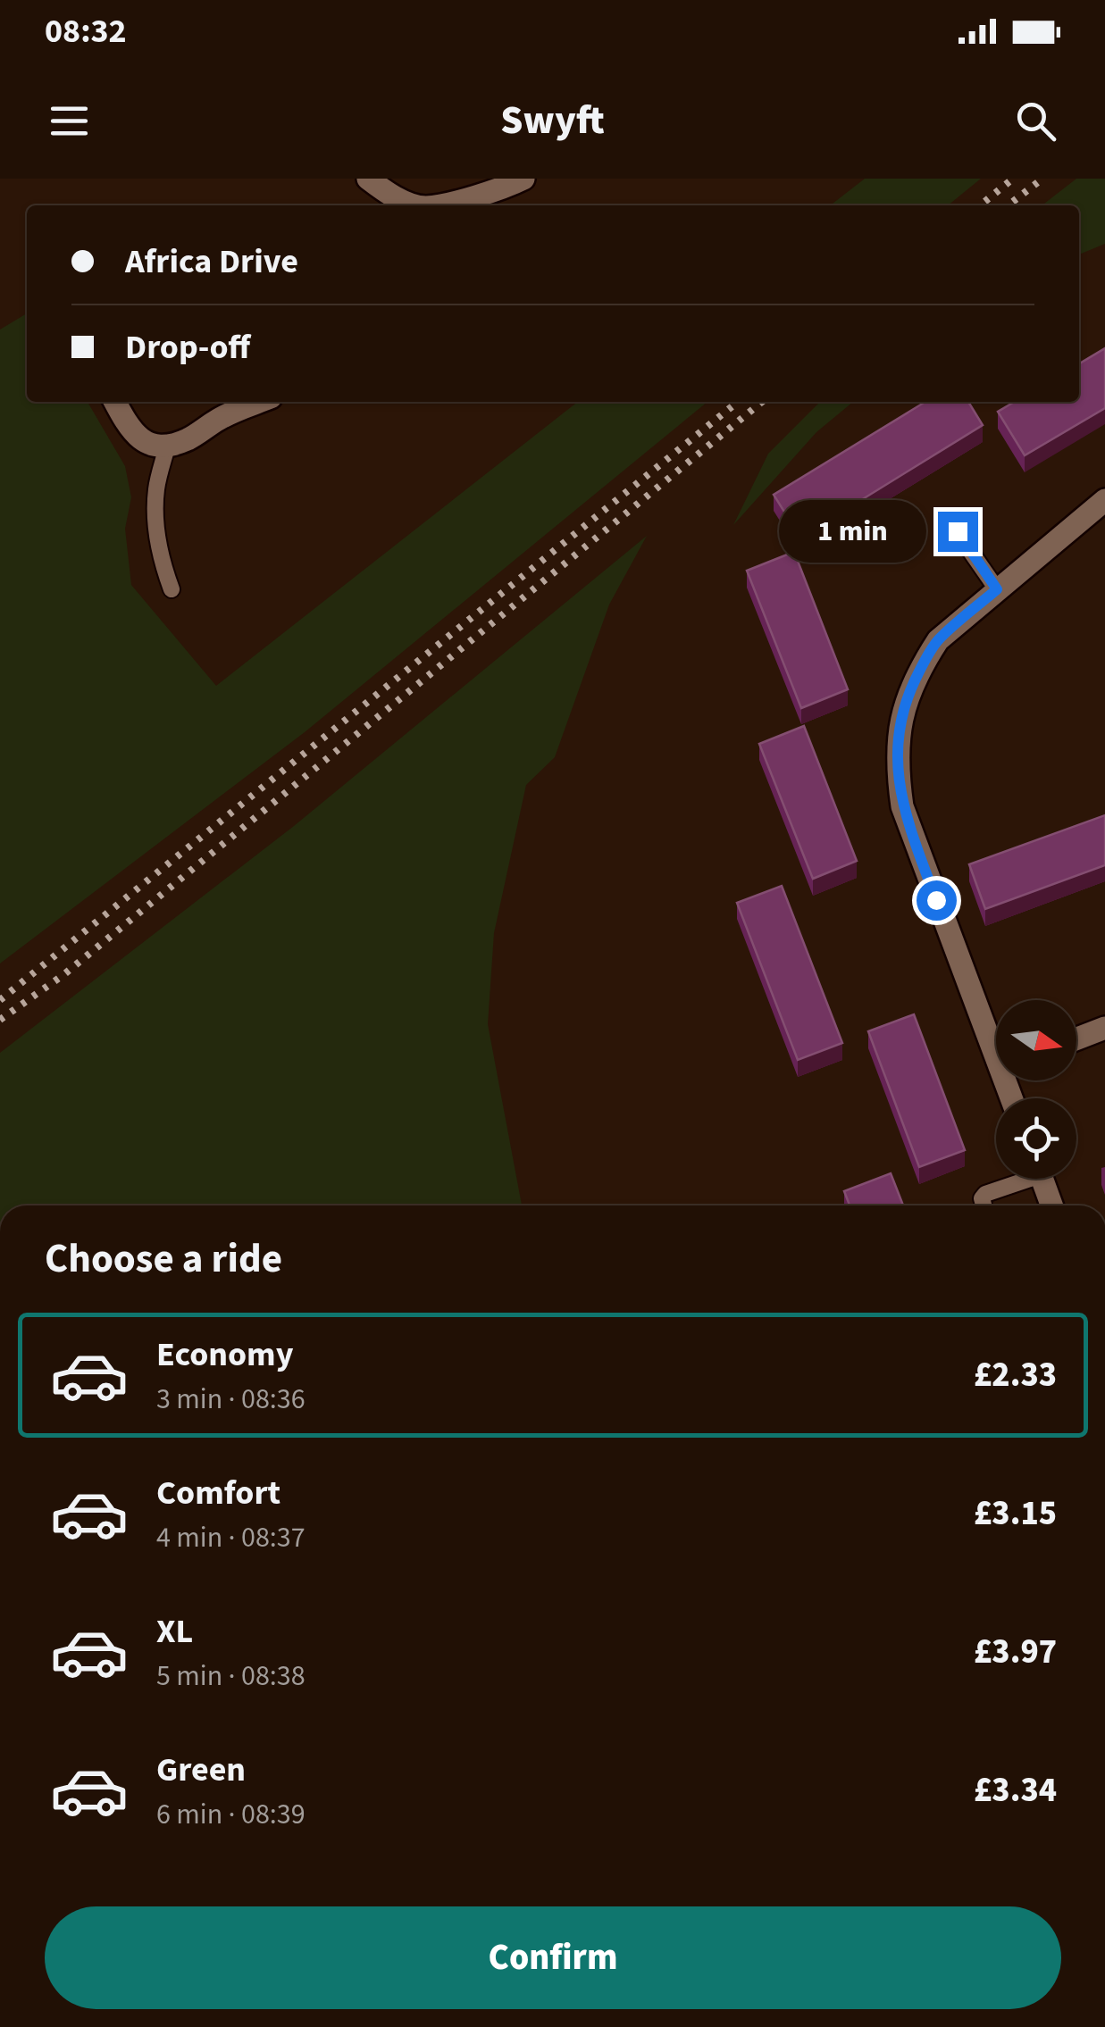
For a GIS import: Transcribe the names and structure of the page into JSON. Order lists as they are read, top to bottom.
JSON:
{
  "north": "right",
  "page": {
    "status": "08:32",
    "header": "Swyft",
    "banner": ["Africa Drive", "Drop-off"],
    "bubble": "1 min",
    "heading": "Choose a ride",
    "list": [
      {
        "name": "Economy",
        "note": "3 min · 08:36",
        "value": "£2.33"
      },
      {
        "name": "Comfort",
        "note": "4 min · 08:37",
        "value": "£3.15"
      },
      {
        "name": "XL",
        "note": "5 min · 08:38",
        "value": "£3.97"
      },
      {
        "name": "Green",
        "note": "6 min · 08:39",
        "value": "£3.34"
      }
    ],
    "buttons": "Confirm"
  }
}
